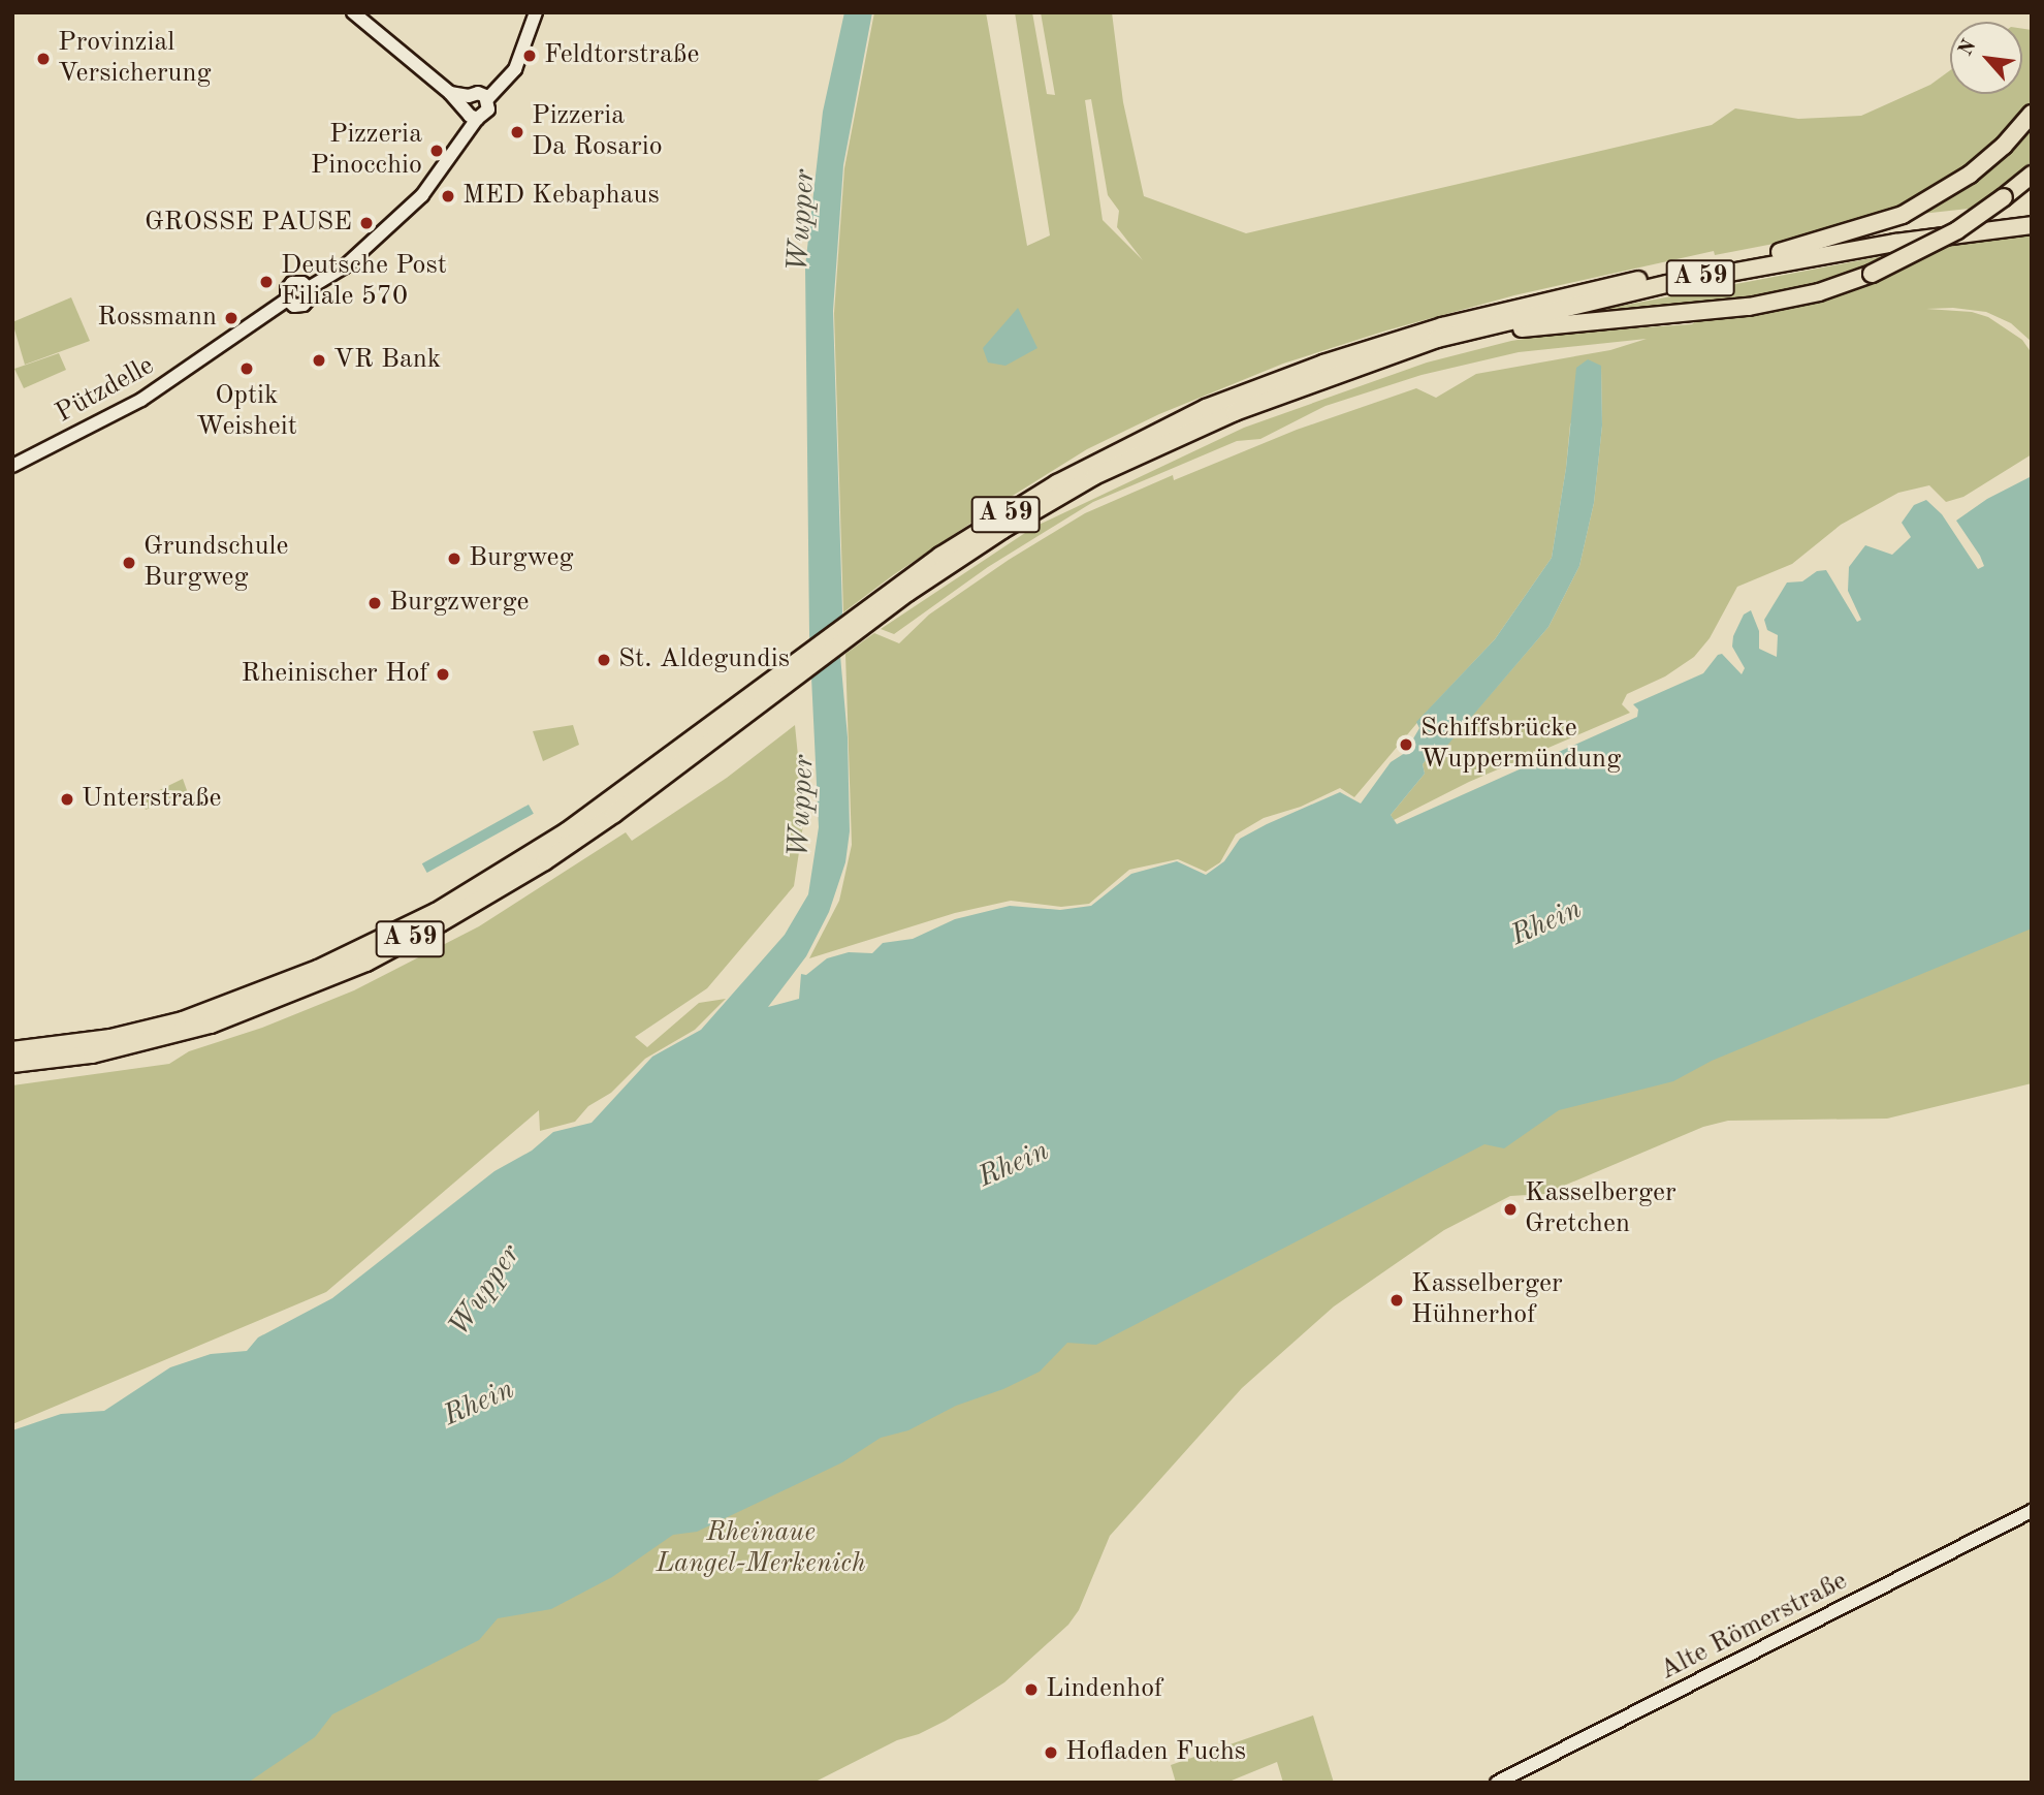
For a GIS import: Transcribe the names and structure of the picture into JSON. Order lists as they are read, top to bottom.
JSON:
{
  "streets": {
    "highway": ["A 59"],
    "street": ["Pützdelle", "Alte Römerstraße"]
  },
  "water": ["Wupper", "Rhein"],
  "parks": ["Rheinaue Langel-Merkenich"],
  "places": [
    "Feldtorstraße",
    "Provinzial Versicherung",
    "Pizzeria Da Rosario",
    "Pizzeria Pinocchio",
    "MED Kebaphaus",
    "GROSSE PAUSE",
    "Deutsche Post Filiale 570",
    "Rossmann",
    "VR Bank",
    "Optik Weisheit",
    "Burgweg",
    "Grundschule Burgweg",
    "Burgzwerge",
    "St. Aldegundis",
    "Rheinischer Hof",
    "Schiffsbrücke Wuppermündung",
    "Unterstraße",
    "Kasselberger Gretchen",
    "Kasselberger Hühnerhof",
    "Lindenhof",
    "Hofladen Fuchs"
  ],
  "north": "top left"
}
